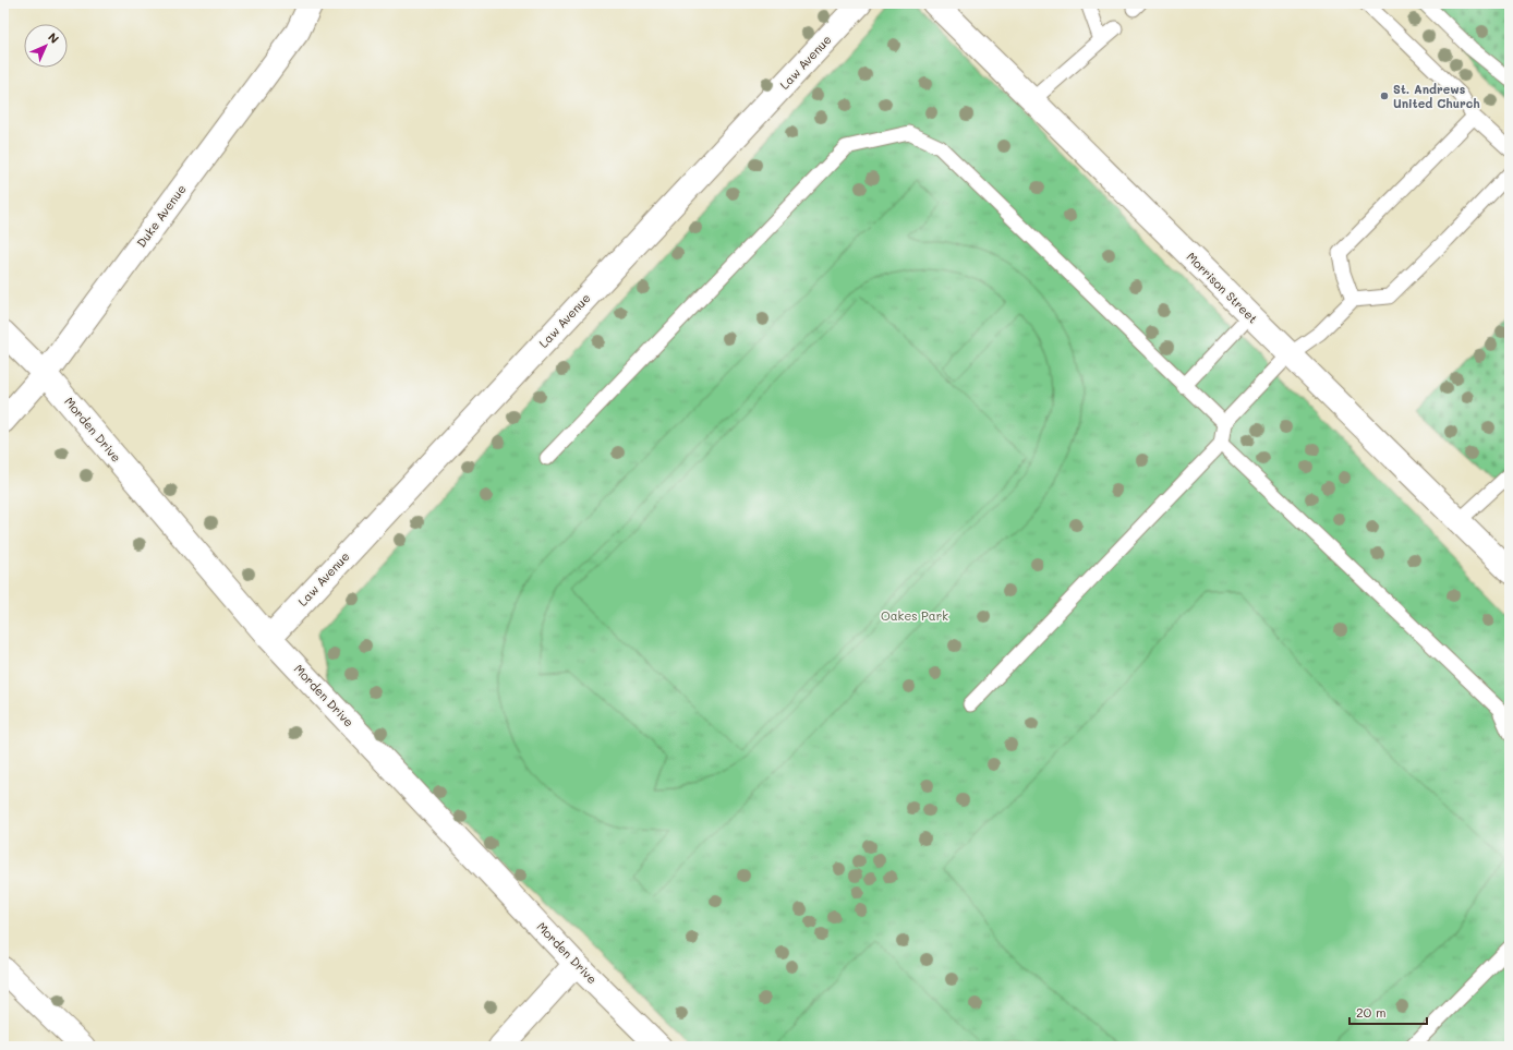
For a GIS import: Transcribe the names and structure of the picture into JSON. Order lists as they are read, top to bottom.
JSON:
{
  "streets": {
    "street": [
      "Law Avenue",
      "Duke Avenue",
      "Morrison Street",
      "Morden Drive"
    ]
  },
  "crossings": [
    ["Law Avenue", "Morden Drive"],
    ["Duke Avenue", "Morden Drive"]
  ],
  "parks": ["Oakes Park"],
  "places": ["St. Andrews United Church"],
  "scale_bar": "20 m",
  "north": "top right"
}
